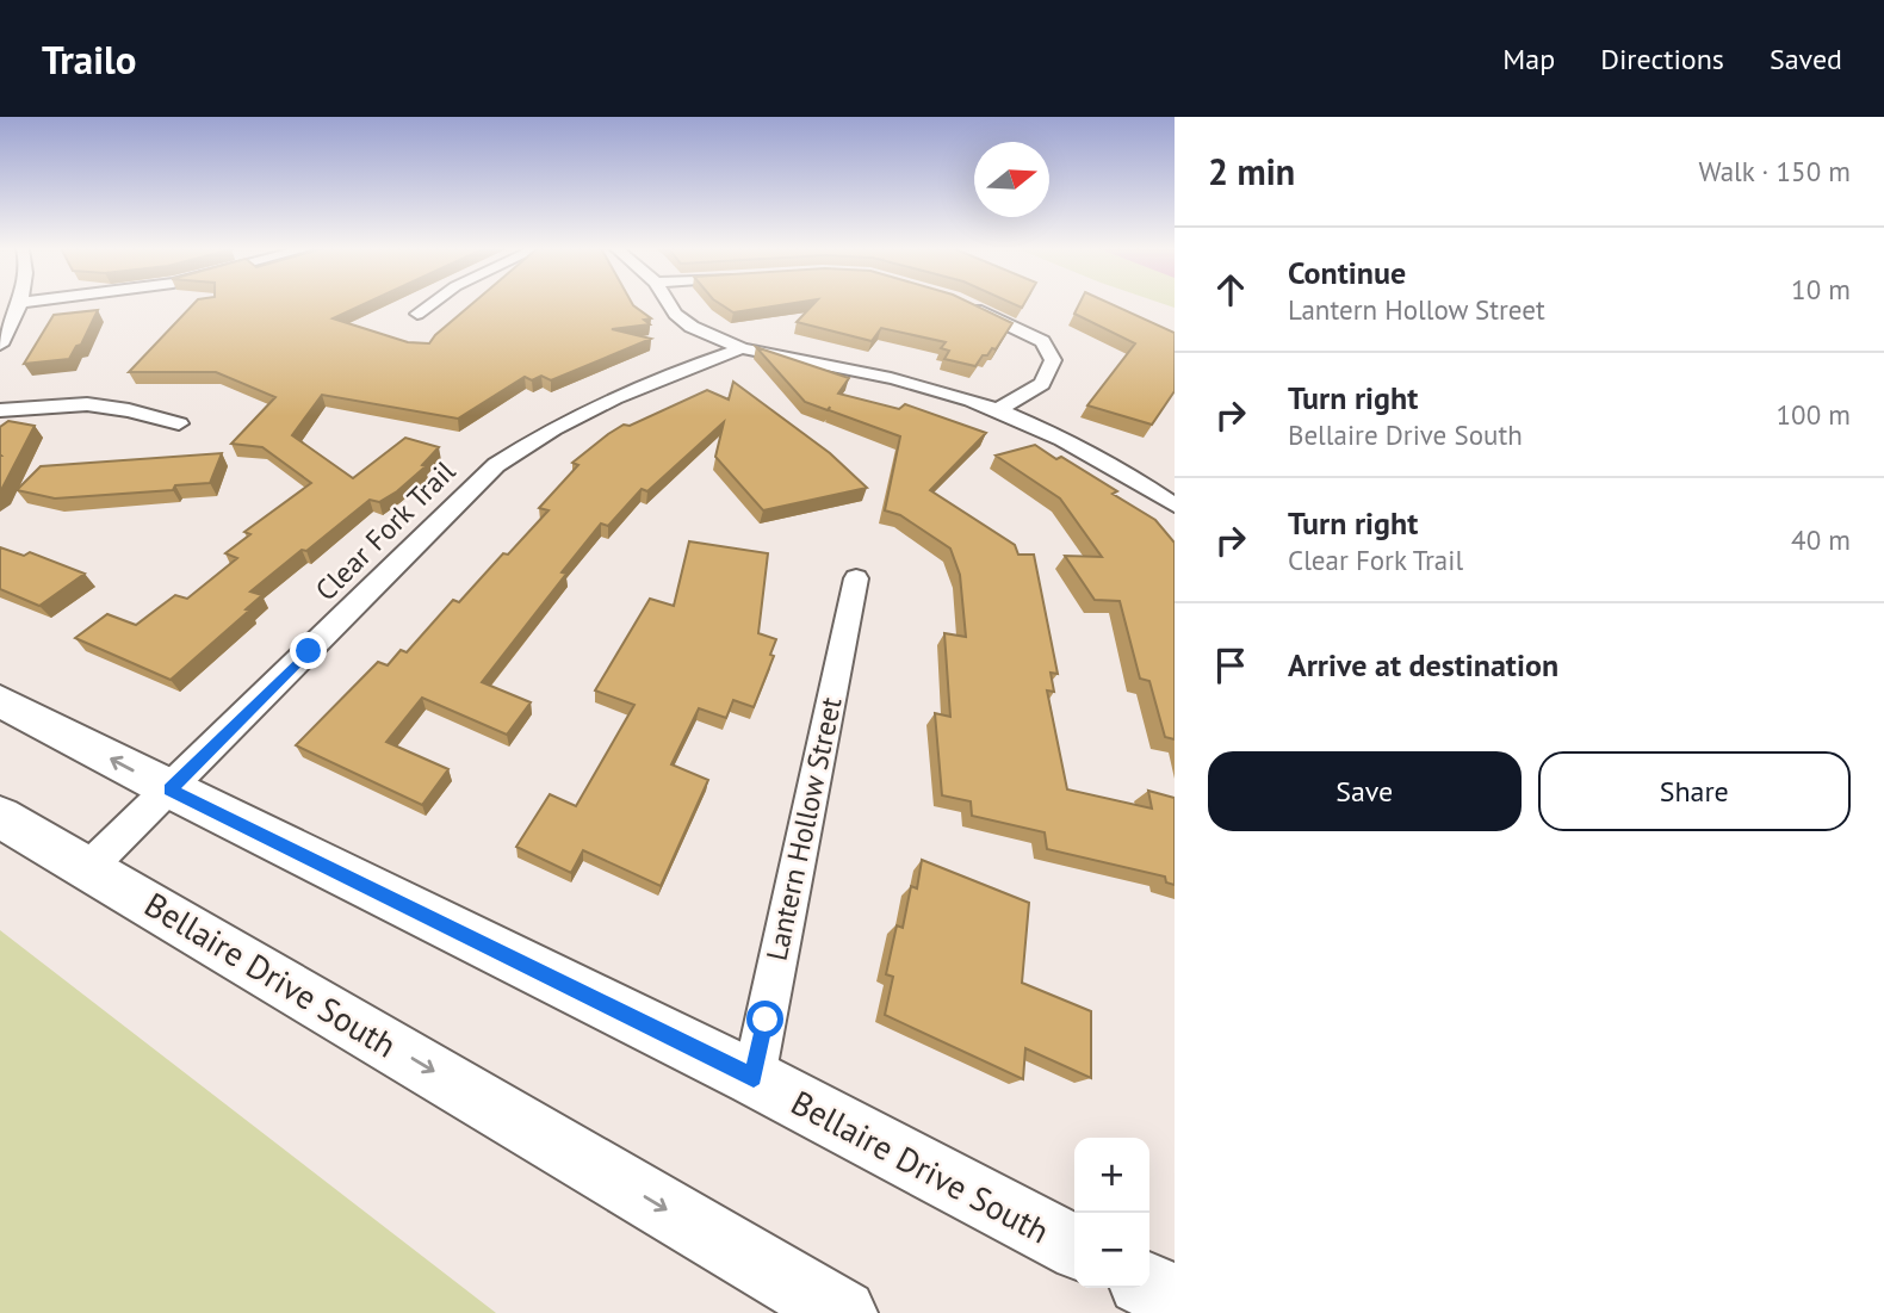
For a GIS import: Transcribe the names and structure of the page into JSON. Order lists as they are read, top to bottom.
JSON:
{
  "streets": {
    "main road": ["Bellaire Drive South"],
    "street": ["Clear Fork Trail", "Lantern Hollow Street"]
  },
  "crossings": [
    ["Clear Fork Trail", "Bellaire Drive South"],
    ["Lantern Hollow Street", "Bellaire Drive South"]
  ],
  "north": "right",
  "page": {
    "header": "Trailo",
    "nav": ["Map", "Directions", "Saved"],
    "heading": ["2 min", "Walk · 150 m"],
    "list": [
      ["Continue", "Lantern Hollow Street", "10 m"],
      ["Turn right", "Bellaire Drive South", "100 m"],
      ["Turn right", "Clear Fork Trail", "40 m"],
      "Arrive at destination"
    ],
    "buttons": ["Save", "Share"],
    "map_buttons": ["+", "−"]
  }
}
